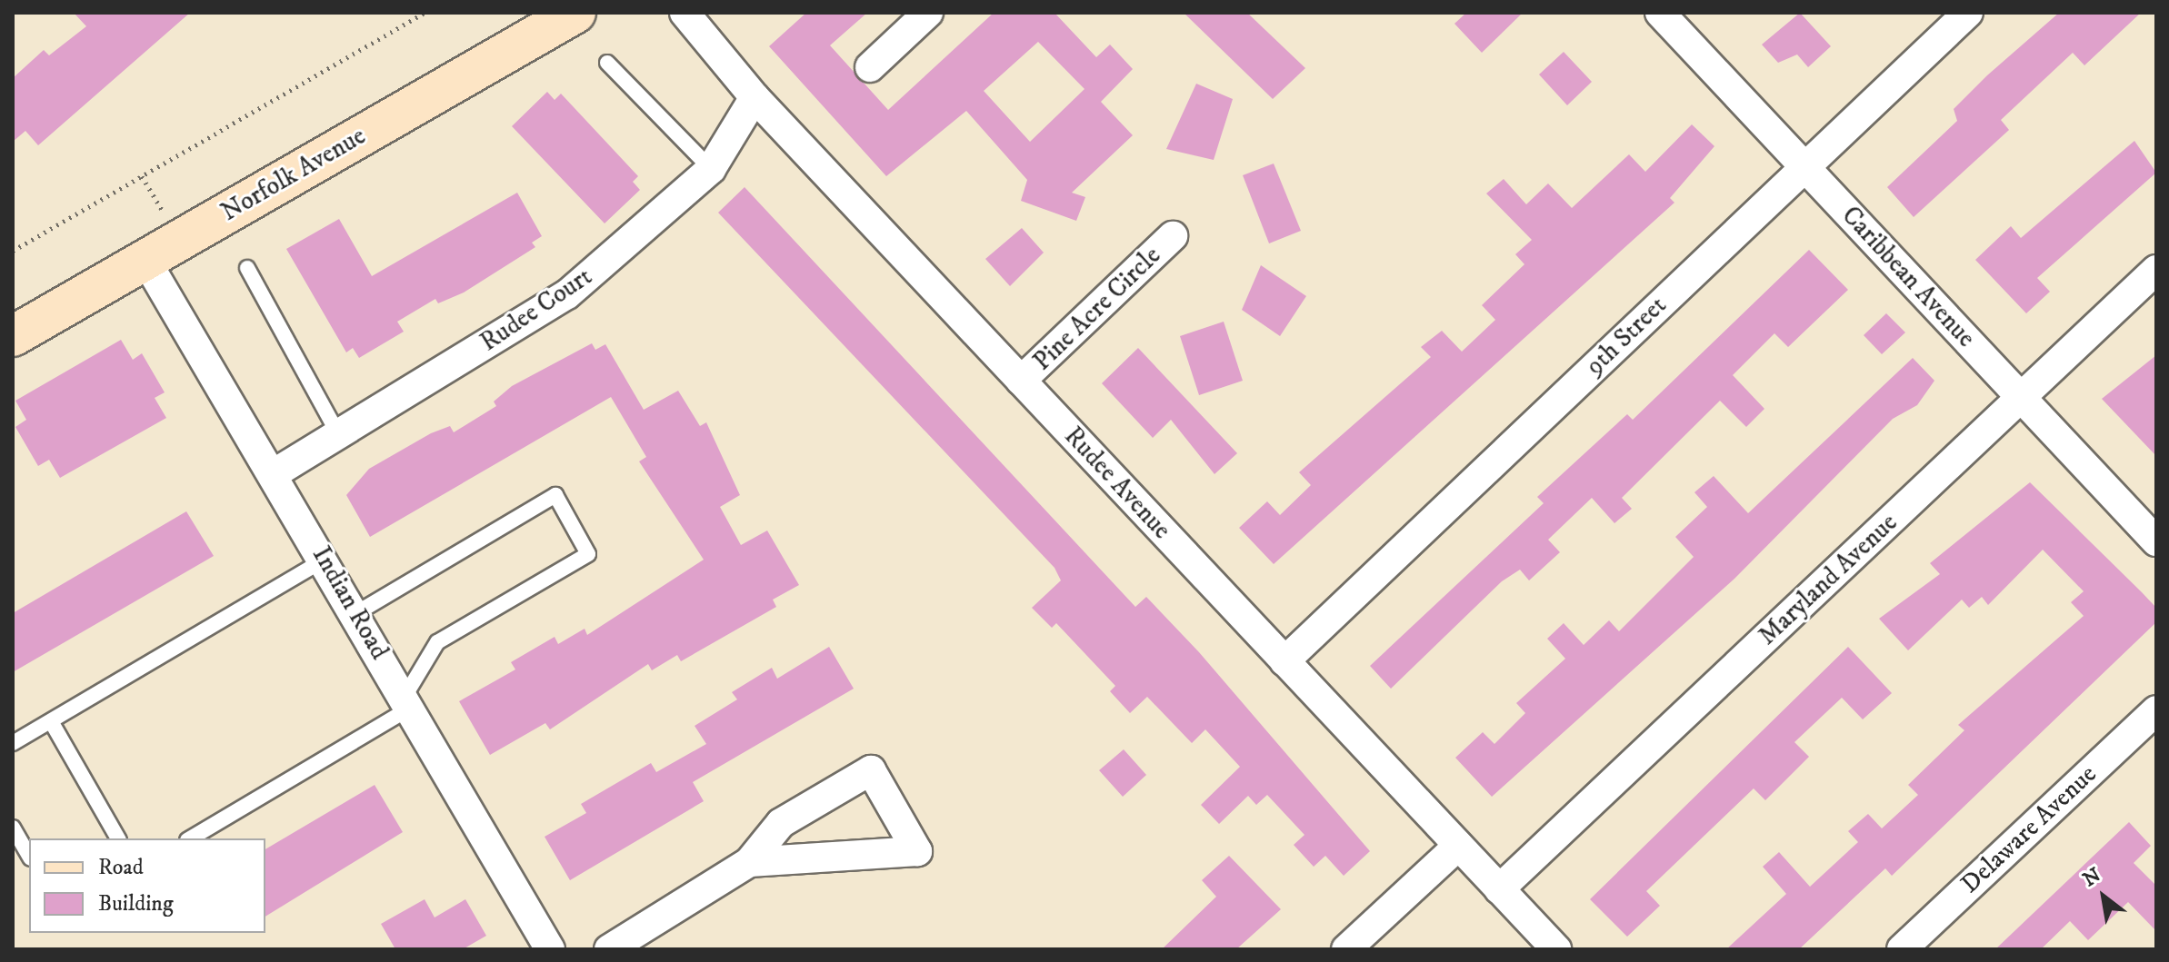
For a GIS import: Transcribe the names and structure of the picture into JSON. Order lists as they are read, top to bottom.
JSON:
{
  "streets": {
    "main road": ["Norfolk Avenue"],
    "street": [
      "Caribbean Avenue",
      "Pine Acre Circle",
      "Rudee Court",
      "9th Street",
      "Rudee Avenue",
      "Maryland Avenue",
      "Indian Road",
      "Delaware Avenue"
    ]
  },
  "crossings": [
    ["Norfolk Avenue", "Indian Road"],
    ["Caribbean Avenue", "9th Street"],
    ["Caribbean Avenue", "Maryland Avenue"],
    ["Pine Acre Circle", "Rudee Avenue"],
    ["Rudee Court", "Rudee Avenue"],
    ["Rudee Court", "Indian Road"],
    ["9th Street", "Rudee Avenue"],
    ["Rudee Avenue", "Maryland Avenue"]
  ],
  "legend": ["Road", "Building"],
  "north": "top left"
}
